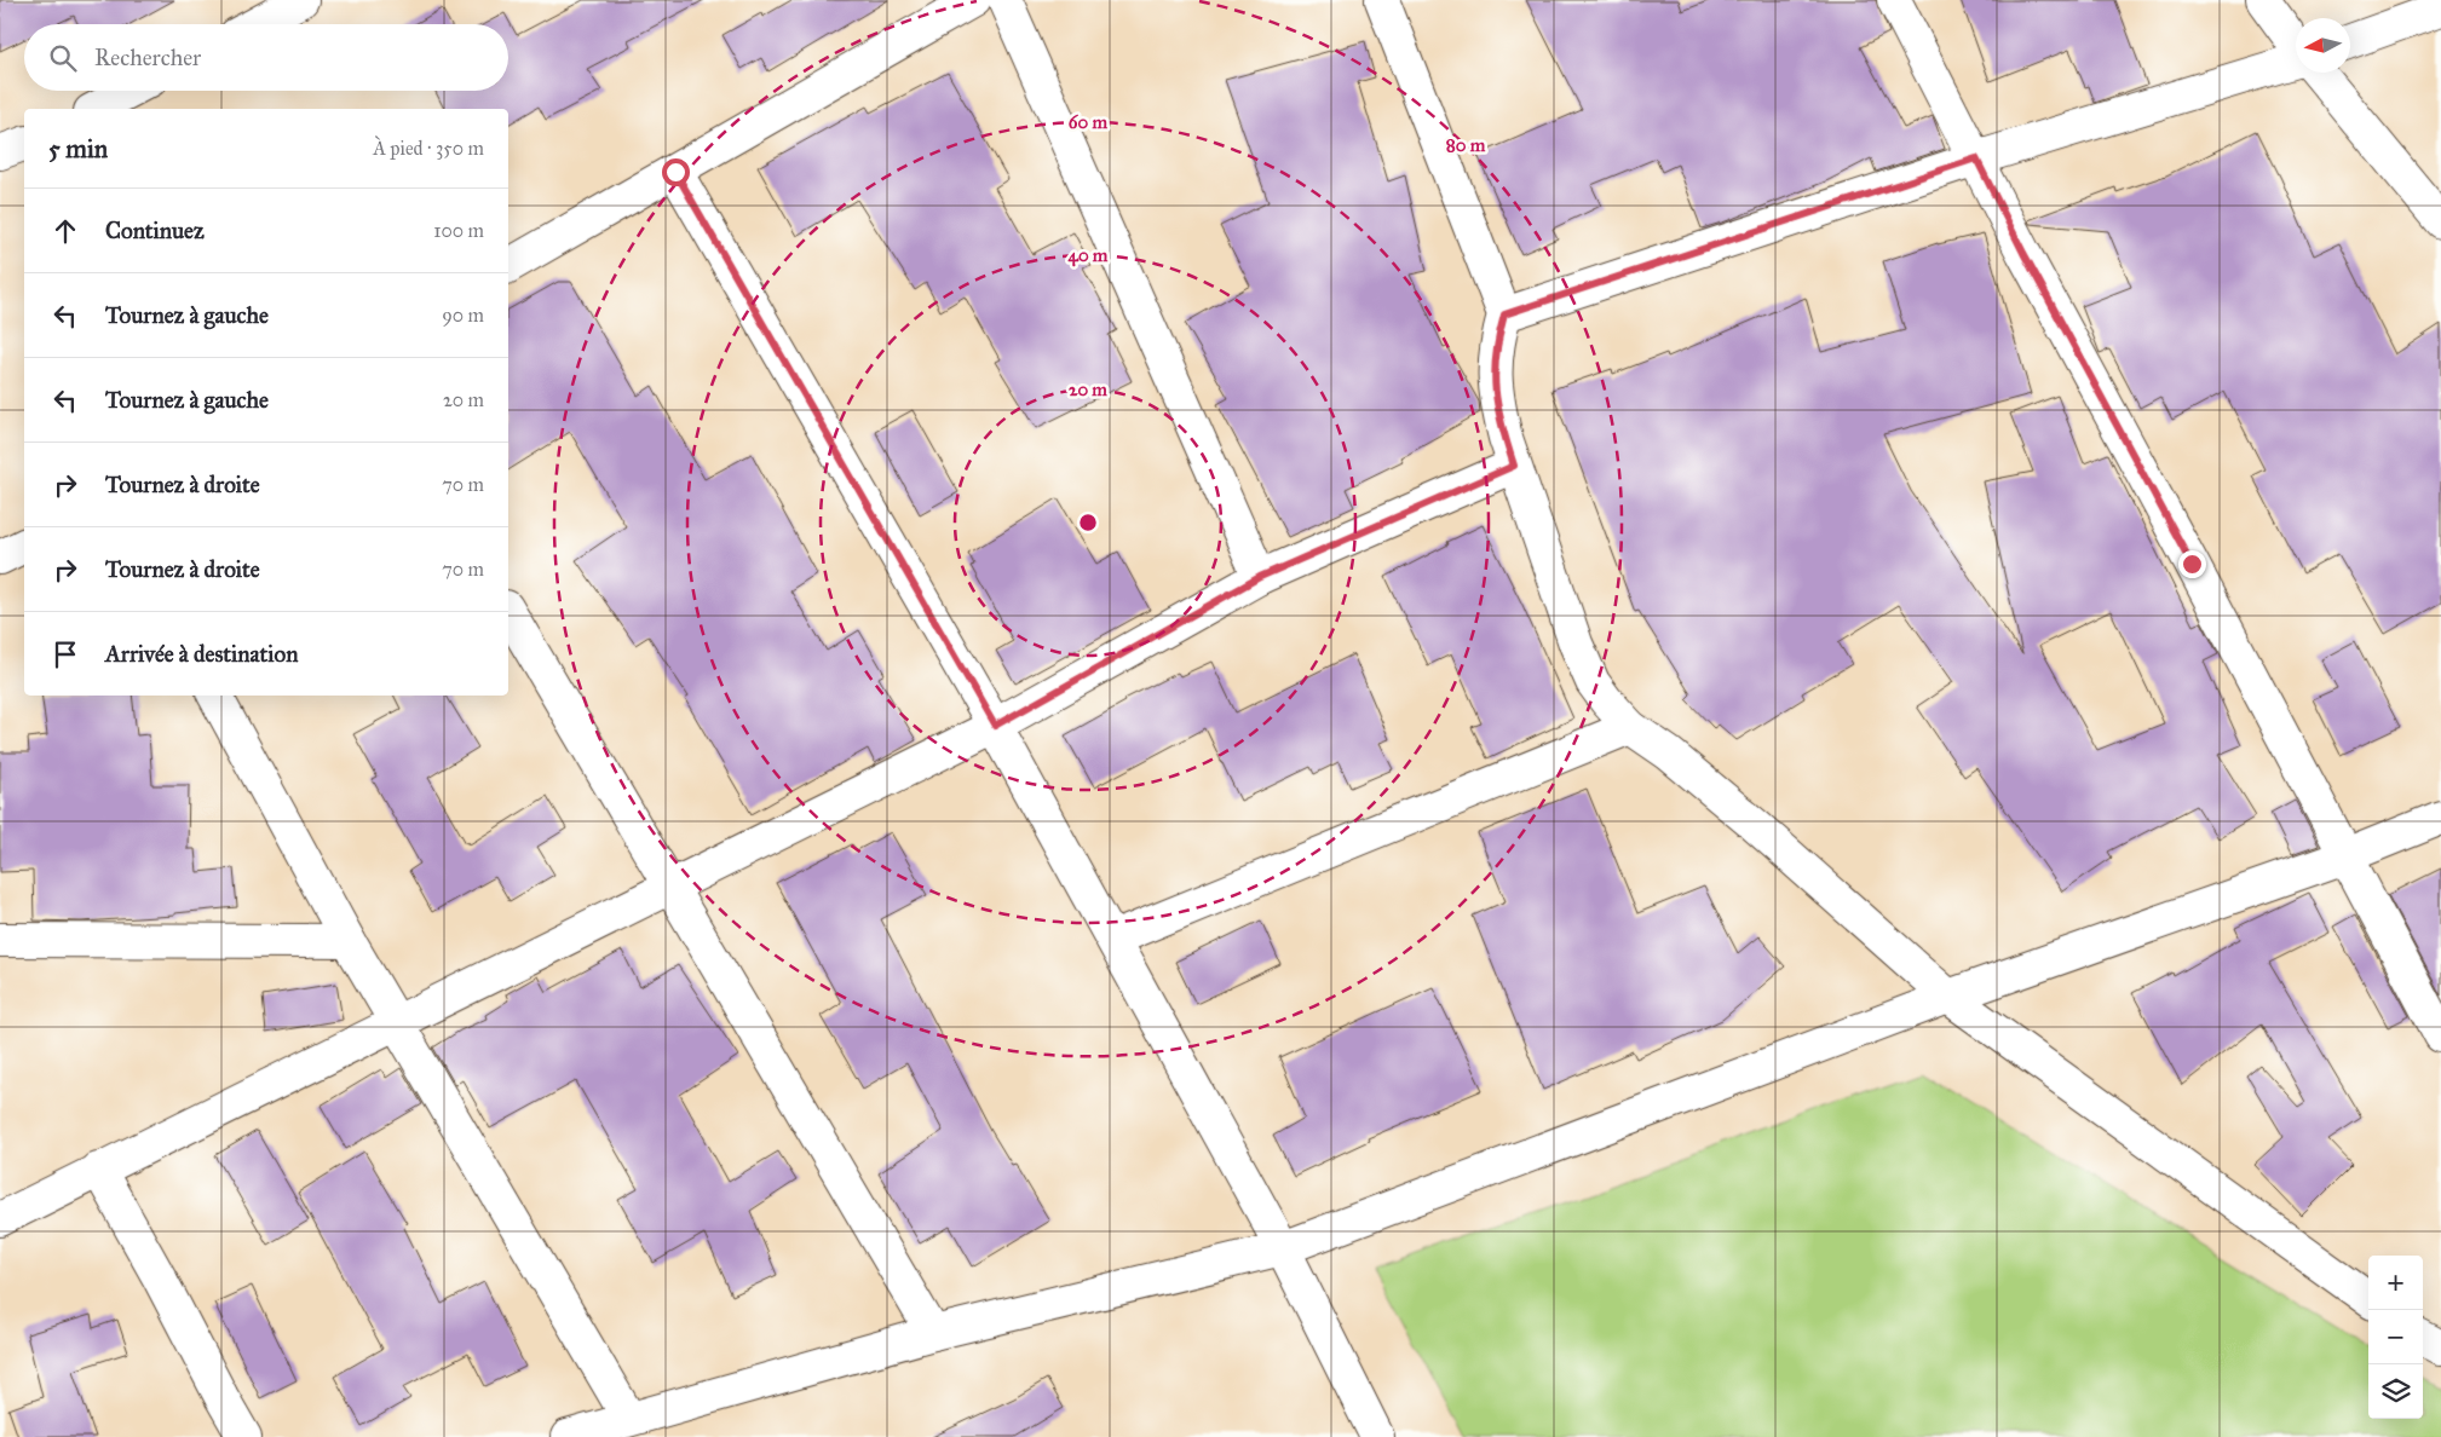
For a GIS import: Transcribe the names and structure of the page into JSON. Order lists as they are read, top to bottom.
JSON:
{
  "north": "left",
  "page": {
    "search": "Rechercher",
    "heading": ["5 min", "À pied · 350 m"],
    "list": [
      ["Continuez", "100 m"],
      ["Tournez à gauche", "90 m"],
      ["Tournez à gauche", "20 m"],
      ["Tournez à droite", "70 m"],
      ["Tournez à droite", "70 m"],
      "Arrivée à destination"
    ],
    "map_buttons": ["+", "−"]
  },
  "rings": [
    "60 m",
    "80 m",
    "40 m",
    "20 m"
  ]
}
